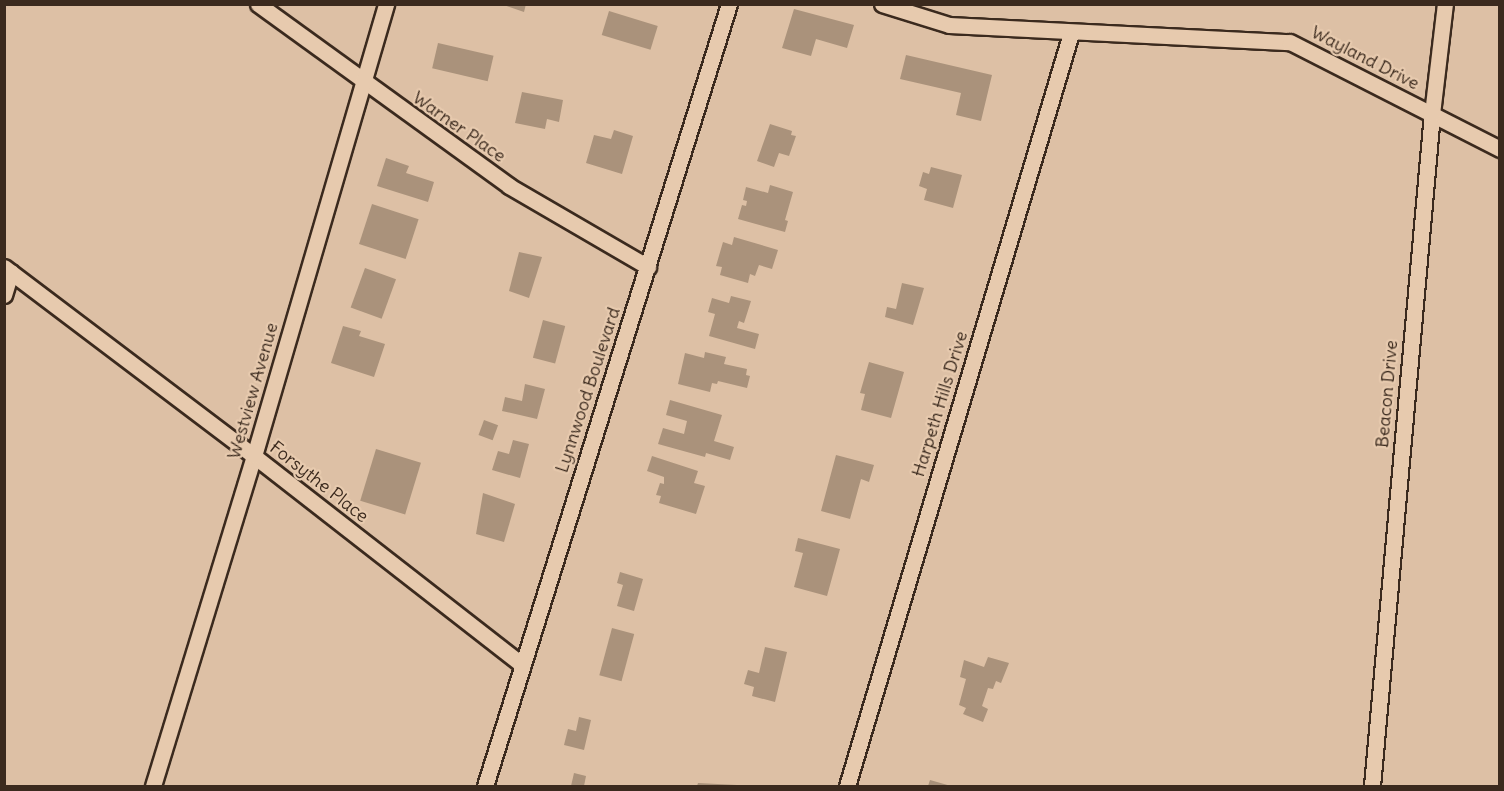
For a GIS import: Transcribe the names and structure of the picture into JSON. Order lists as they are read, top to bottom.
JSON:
{
  "streets": {
    "street": [
      "Wayland Drive",
      "Warner Place",
      "Lynnwood Boulevard",
      "Westview Avenue",
      "Beacon Drive",
      "Harpeth Hills Drive",
      "Forsythe Place"
    ]
  },
  "crossings": [
    ["Wayland Drive", "Beacon Drive"],
    ["Wayland Drive", "Harpeth Hills Drive"],
    ["Warner Place", "Lynnwood Boulevard"],
    ["Warner Place", "Westview Avenue"],
    ["Lynnwood Boulevard", "Forsythe Place"],
    ["Westview Avenue", "Forsythe Place"]
  ]
}
